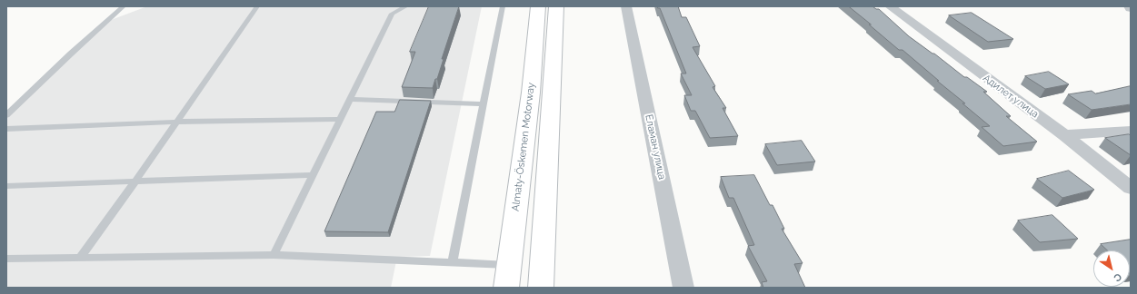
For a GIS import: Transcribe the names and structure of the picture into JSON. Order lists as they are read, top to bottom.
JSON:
{
  "streets": {
    "main road": ["Almaty-Öskemen Motorway"],
    "street": ["Адилет улица", "Еламан улица"]
  },
  "north": "bottom right"
}
